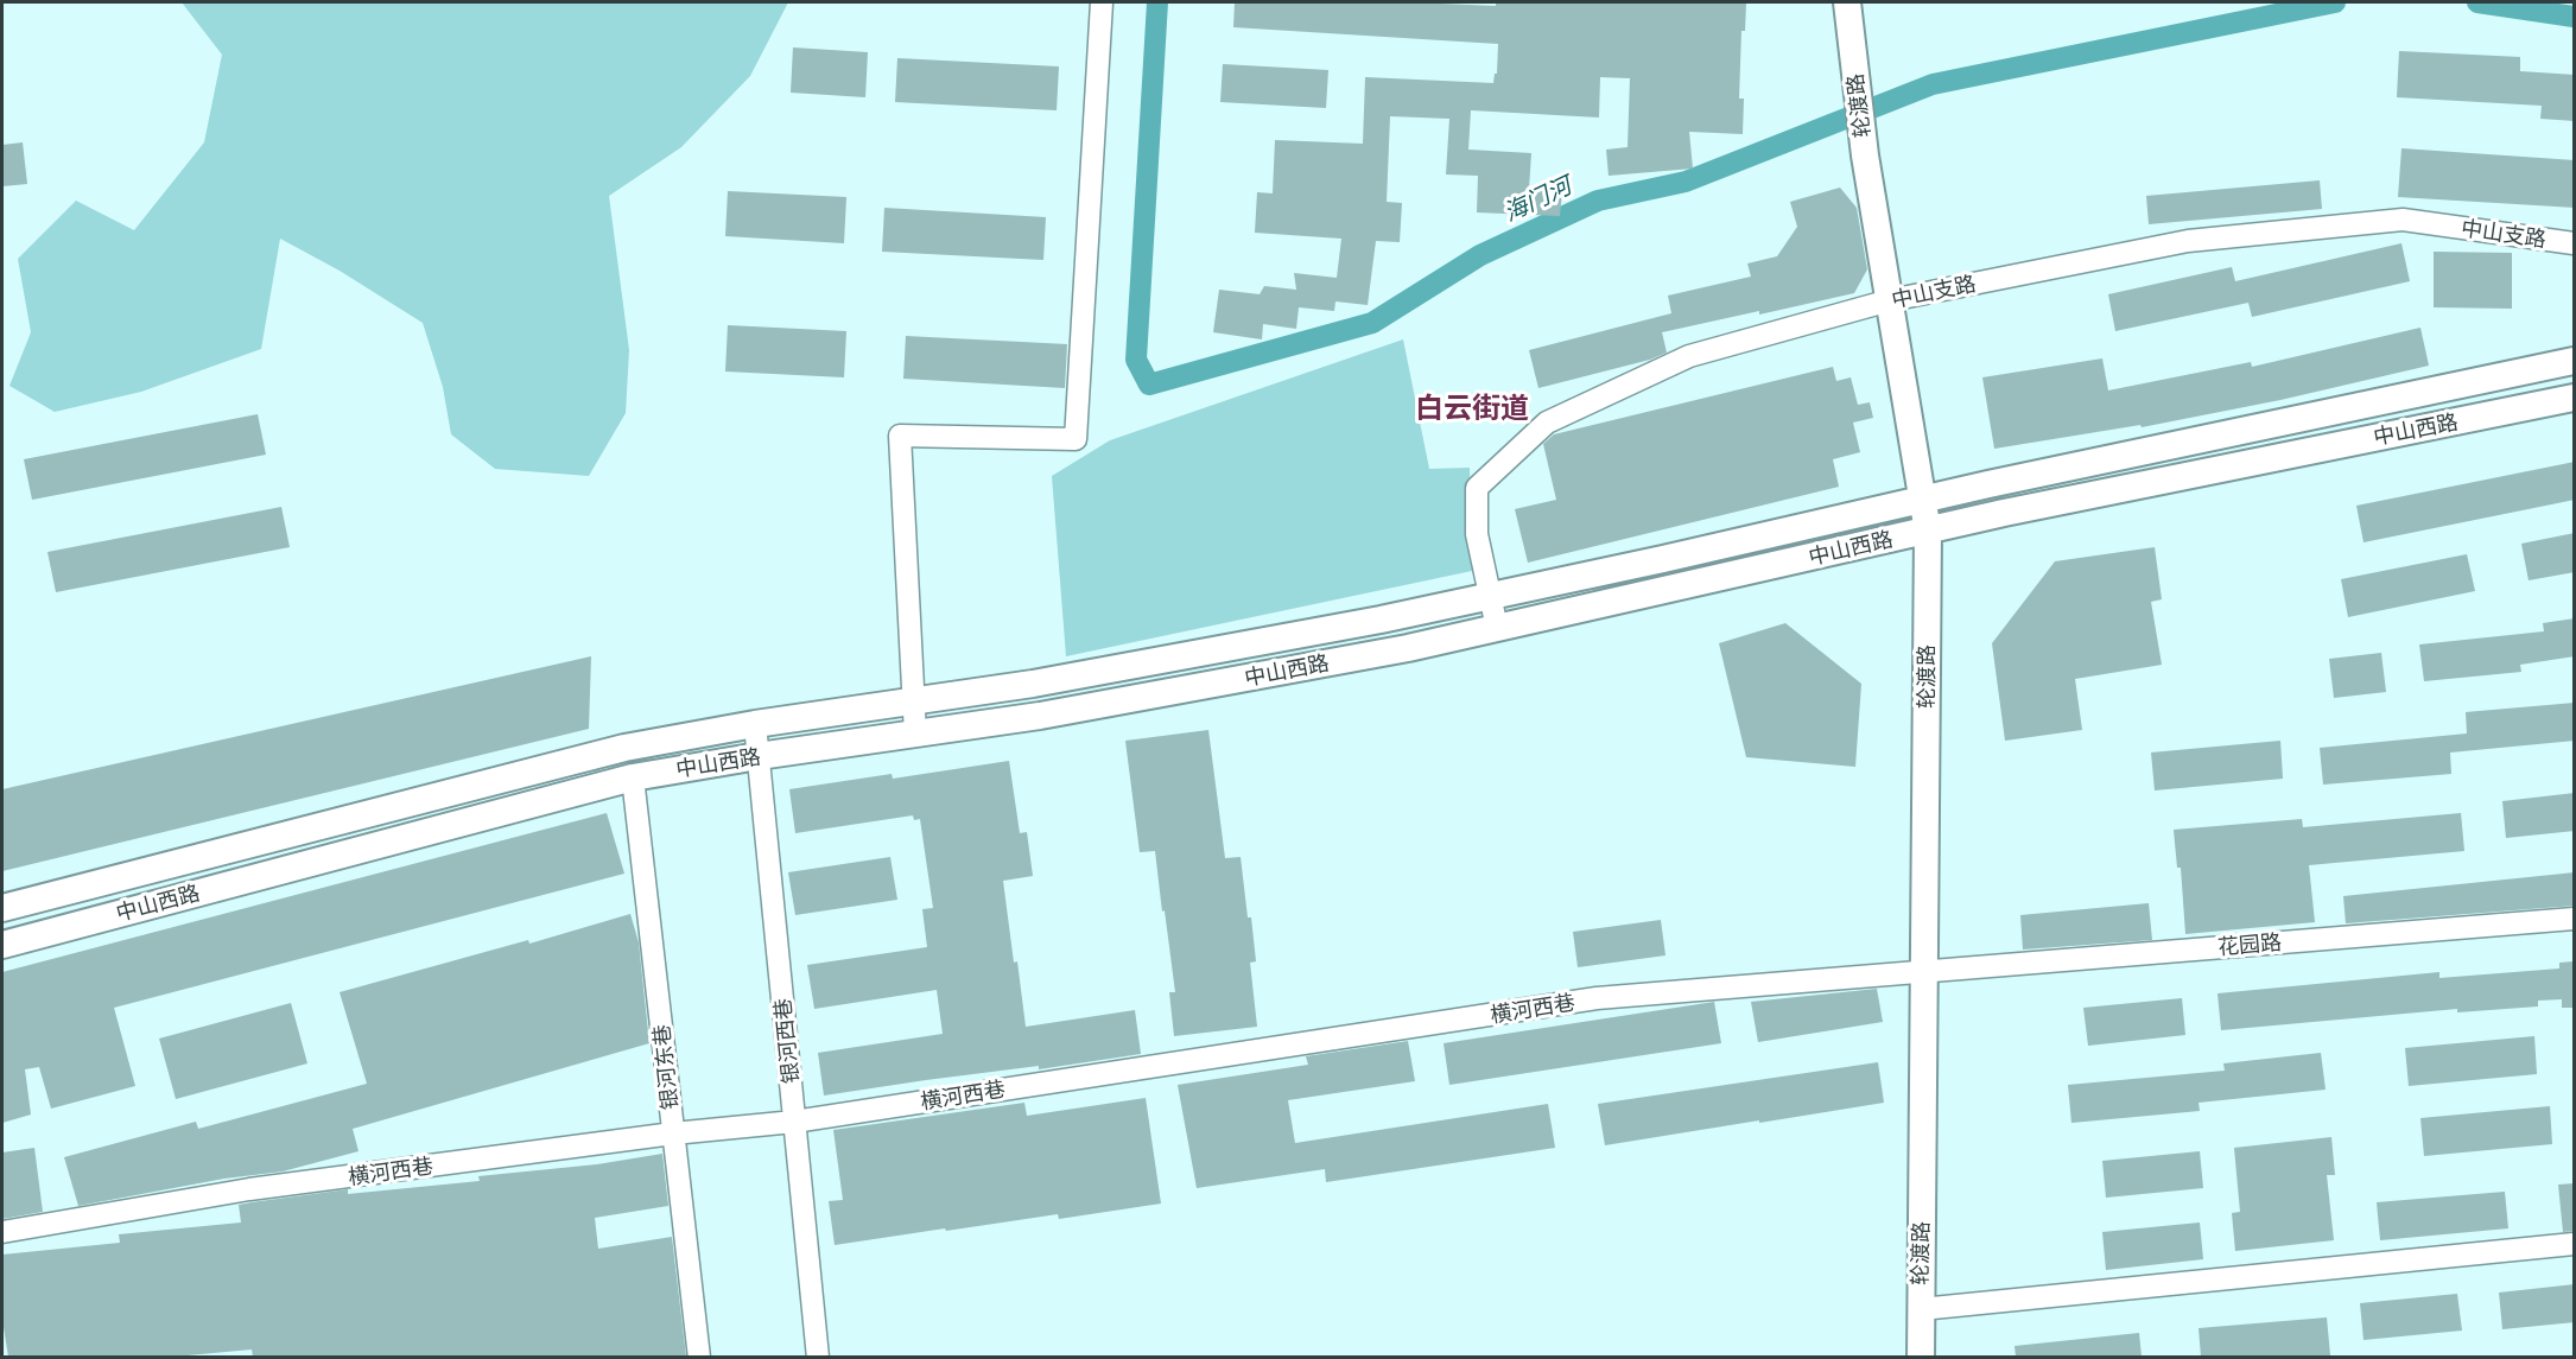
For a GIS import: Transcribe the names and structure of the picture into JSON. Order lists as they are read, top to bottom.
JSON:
{
  "streets": {
    "main road": ["轮渡路", "中山西路"],
    "street": [
      "中山支路",
      "花园路",
      "横河西巷",
      "银河西巷",
      "银河东巷"
    ]
  },
  "crossings": [
    ["轮渡路", "中山支路"],
    ["轮渡路", "中山西路"],
    ["轮渡路", "花园路"],
    ["轮渡路", "横河西巷"],
    ["中山支路", "中山西路"],
    ["中山西路", "银河西巷"],
    ["中山西路", "银河东巷"],
    ["花园路", "横河西巷"],
    ["横河西巷", "银河西巷"],
    ["横河西巷", "银河东巷"]
  ],
  "districts": ["白云街道"],
  "water": ["海门河"]
}
